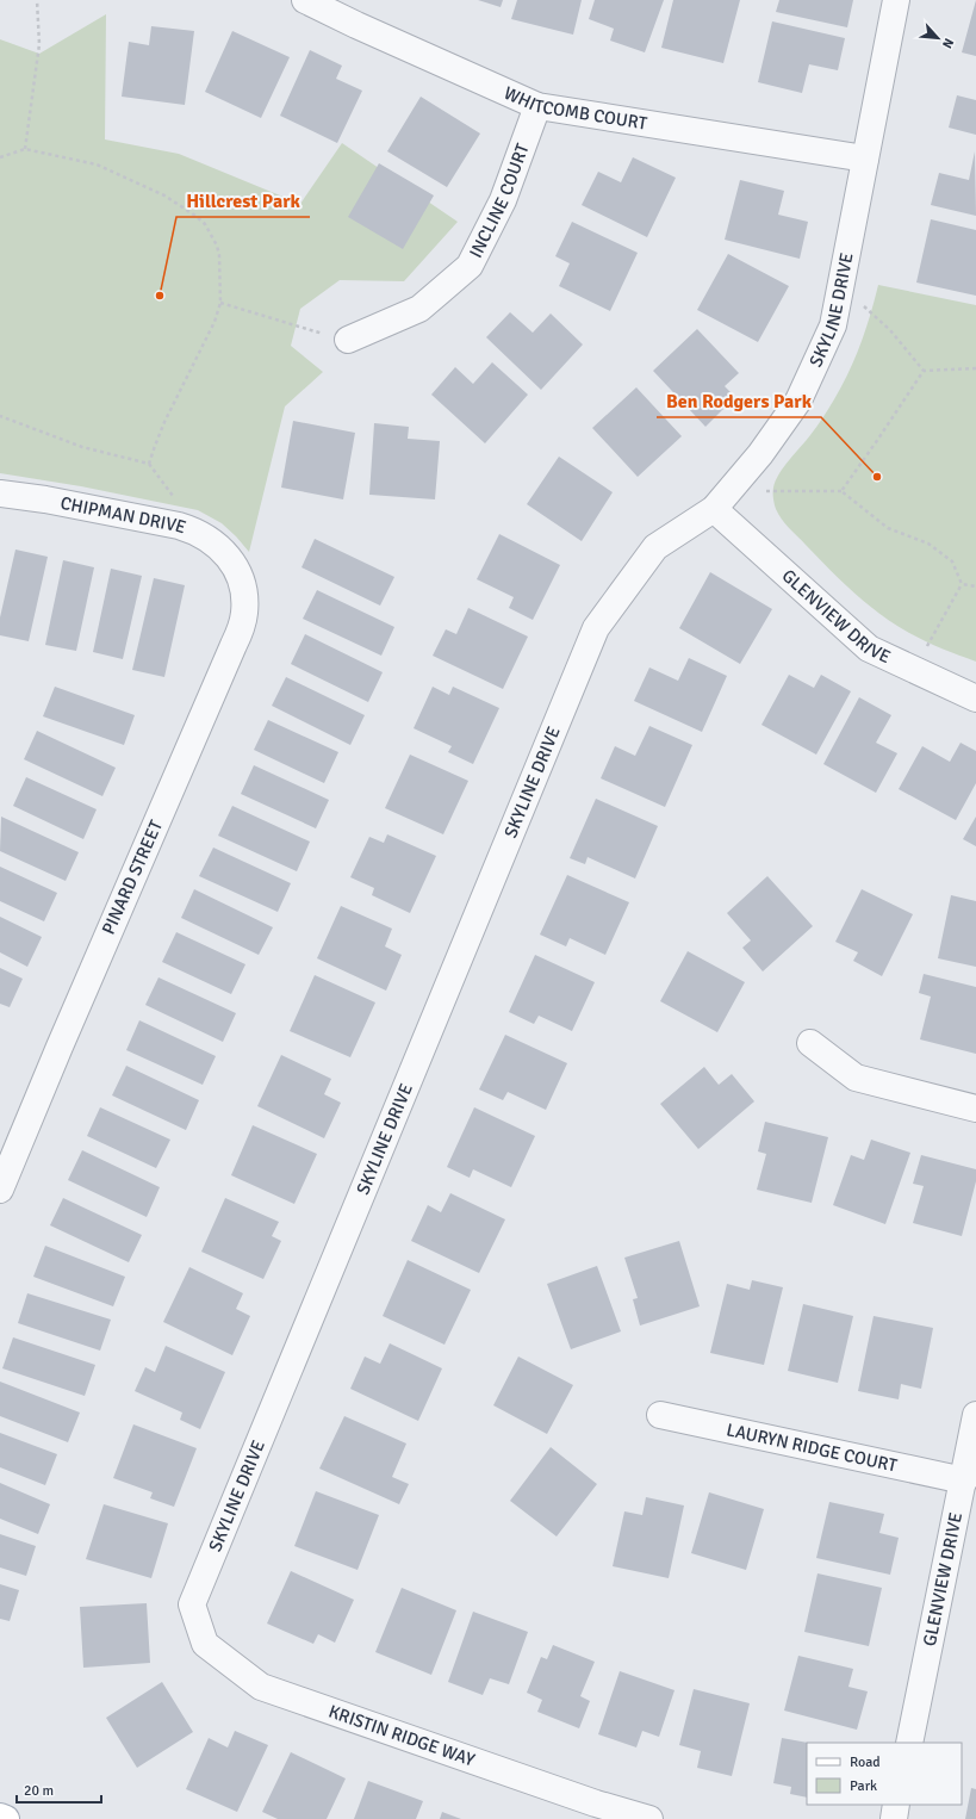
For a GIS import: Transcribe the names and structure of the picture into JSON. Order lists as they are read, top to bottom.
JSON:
{
  "streets": {
    "street": [
      "WHITCOMB COURT",
      "INCLINE COURT",
      "SKYLINE DRIVE",
      "CHIPMAN DRIVE",
      "GLENVIEW DRIVE",
      "PINARD STREET",
      "LAURYN RIDGE COURT",
      "KRISTIN RIDGE WAY"
    ]
  },
  "crossings": [
    ["WHITCOMB COURT", "INCLINE COURT"],
    ["WHITCOMB COURT", "SKYLINE DRIVE"],
    ["SKYLINE DRIVE", "GLENVIEW DRIVE"],
    ["SKYLINE DRIVE", "KRISTIN RIDGE WAY"],
    ["CHIPMAN DRIVE", "PINARD STREET"],
    ["GLENVIEW DRIVE", "LAURYN RIDGE COURT"]
  ],
  "places": ["Hillcrest Park", "Ben Rodgers Park"],
  "legend": ["Road", "Park"],
  "scale_bar": "20 m",
  "north": "bottom right"
}
